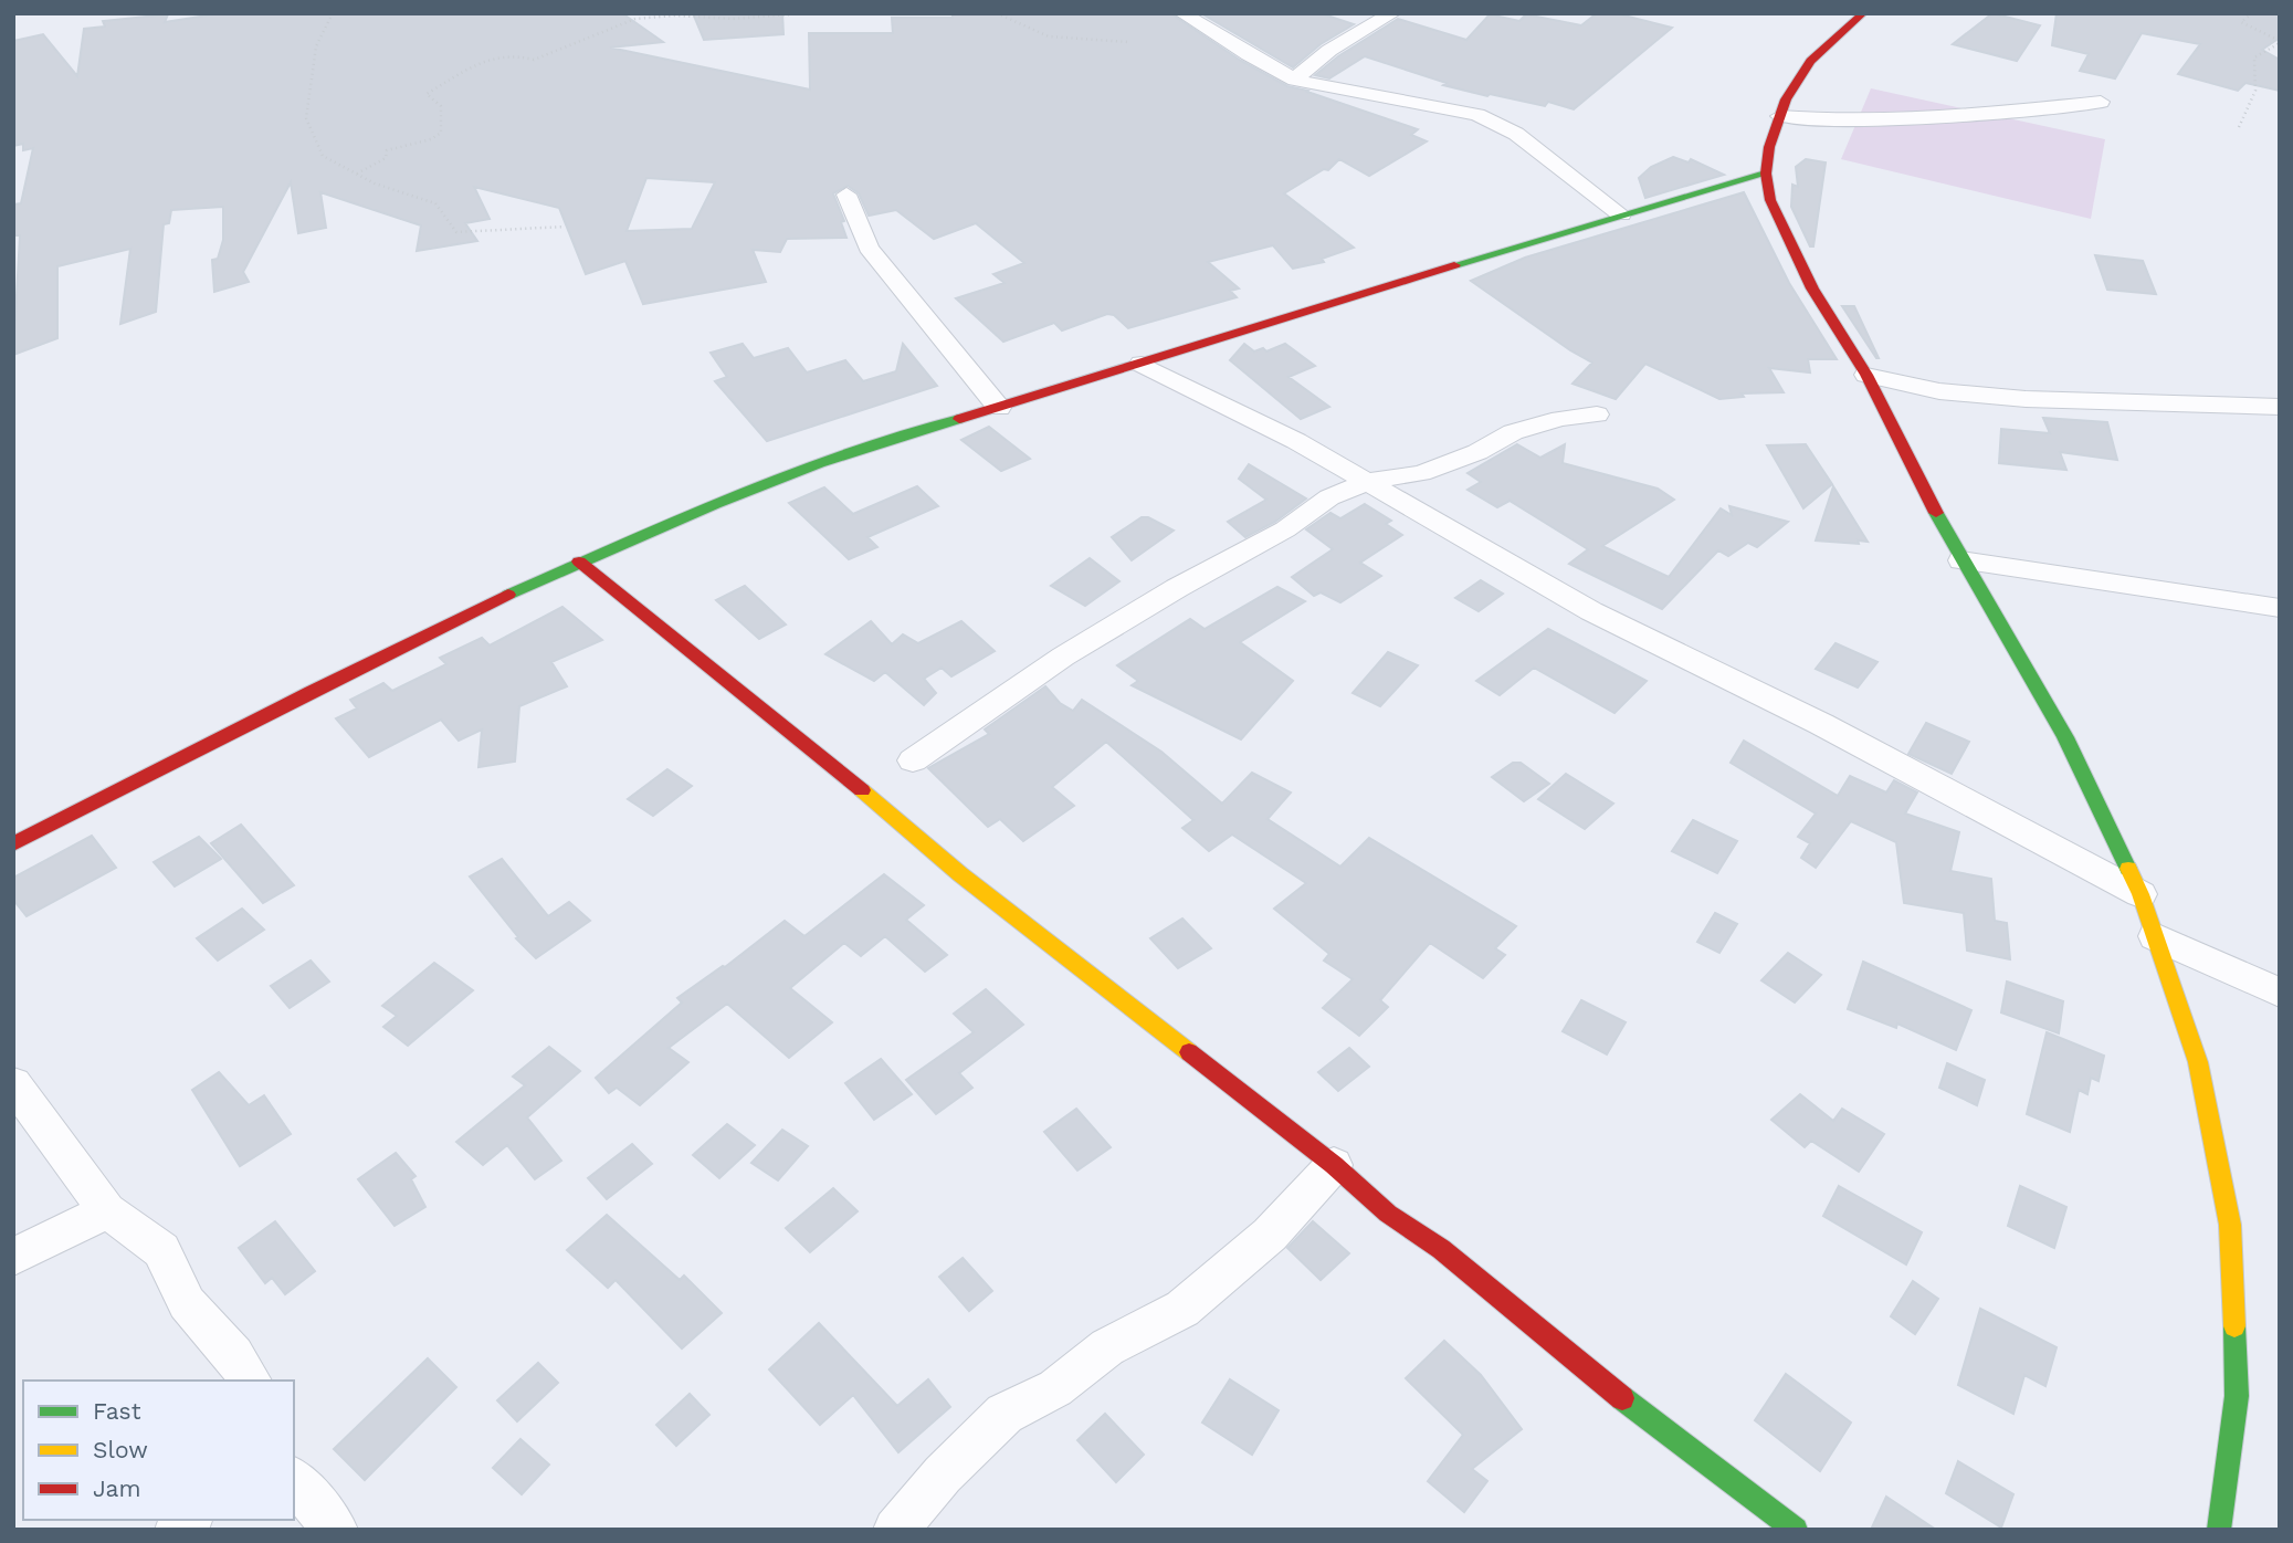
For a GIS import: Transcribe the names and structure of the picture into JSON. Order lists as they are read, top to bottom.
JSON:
{
  "legend": ["Fast", "Slow", "Jam"]
}
